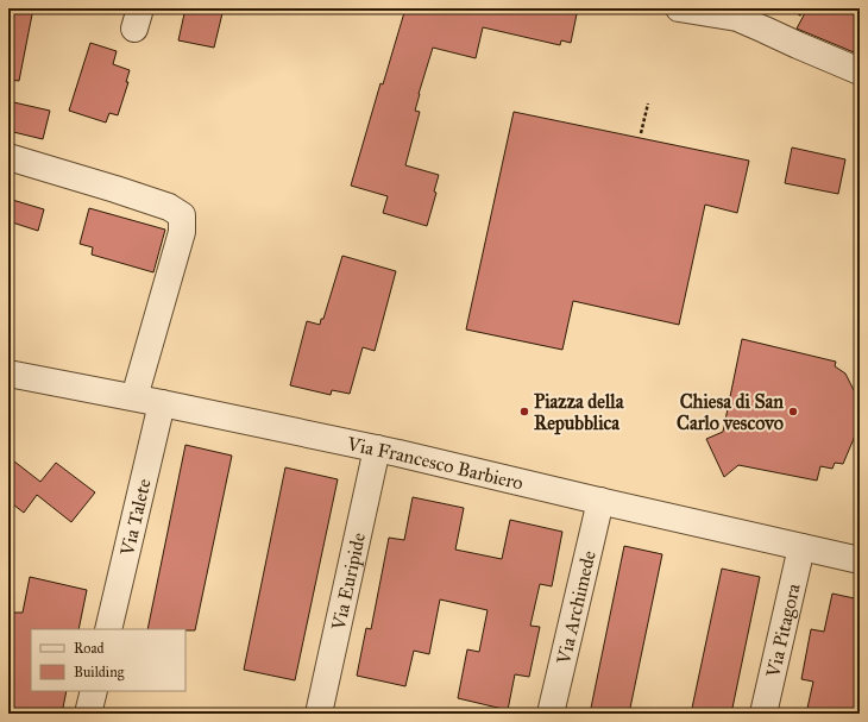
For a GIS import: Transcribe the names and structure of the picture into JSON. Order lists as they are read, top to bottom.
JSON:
{
  "streets": {
    "street": [
      "Via Francesco Barbiero",
      "Via Talete",
      "Via Euripide",
      "Via Archimede",
      "Via Pitagora"
    ]
  },
  "crossings": [
    ["Via Francesco Barbiero", "Via Talete"],
    ["Via Francesco Barbiero", "Via Euripide"],
    ["Via Francesco Barbiero", "Via Archimede"],
    ["Via Francesco Barbiero", "Via Pitagora"]
  ],
  "places": ["Piazza della Repubblica", "Chiesa di San Carlo vescovo"],
  "legend": ["Road", "Building"]
}
